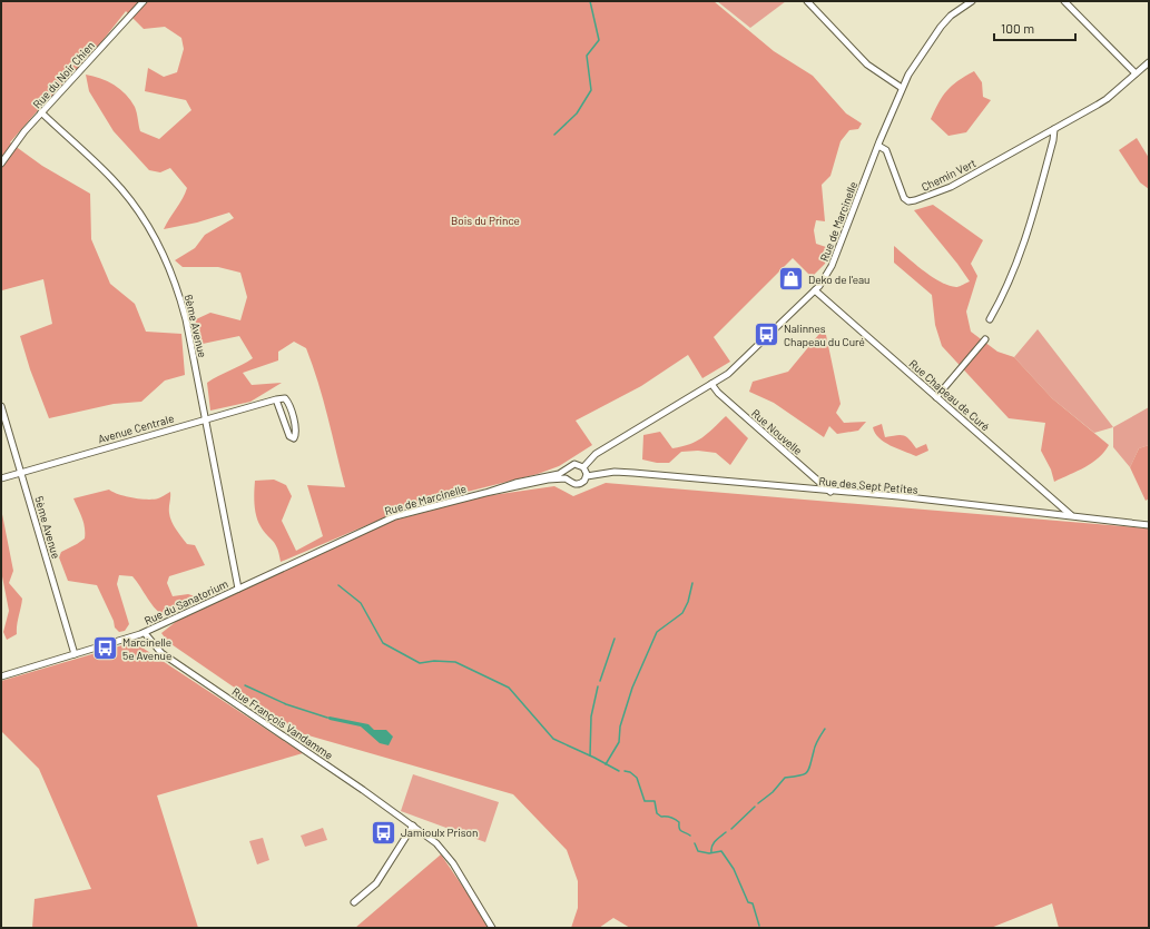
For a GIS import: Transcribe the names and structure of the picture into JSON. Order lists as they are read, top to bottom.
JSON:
{
  "streets": {
    "street": [
      "Rue du Noir Chien",
      "Chemin Vert",
      "Rue de Marcinelle",
      "6ème Avenue",
      "Rue Chapeau de Curé",
      "Avenue Centrale",
      "Rue Nouvelle",
      "Rue des Sept Petites",
      "5ème Avenue",
      "Rue du Sanatorium",
      "Rue François Vandamme"
    ]
  },
  "crossings": [
    ["Rue du Noir Chien", "6ème Avenue"],
    ["Chemin Vert", "Rue de Marcinelle"],
    ["Rue de Marcinelle", "Rue Chapeau de Curé"],
    ["Rue de Marcinelle", "Rue Nouvelle"],
    ["Rue de Marcinelle", "Rue des Sept Petites"],
    ["Rue de Marcinelle", "Rue du Sanatorium"],
    ["6ème Avenue", "Avenue Centrale"],
    ["6ème Avenue", "Rue du Sanatorium"],
    ["Rue Chapeau de Curé", "Rue des Sept Petites"],
    ["Avenue Centrale", "5ème Avenue"],
    ["Rue Nouvelle", "Rue des Sept Petites"],
    ["5ème Avenue", "Rue du Sanatorium"],
    ["Rue du Sanatorium", "Rue François Vandamme"]
  ],
  "parks": ["Bois du Prince"],
  "places": {
    "shop": ["Deko de l'eau"],
    "bus stop": ["Nalinnes Chapeau du Curé", "Marcinelle 5e Avenue", "Jamioulx Prison"]
  },
  "scale_bar": "100 m"
}
